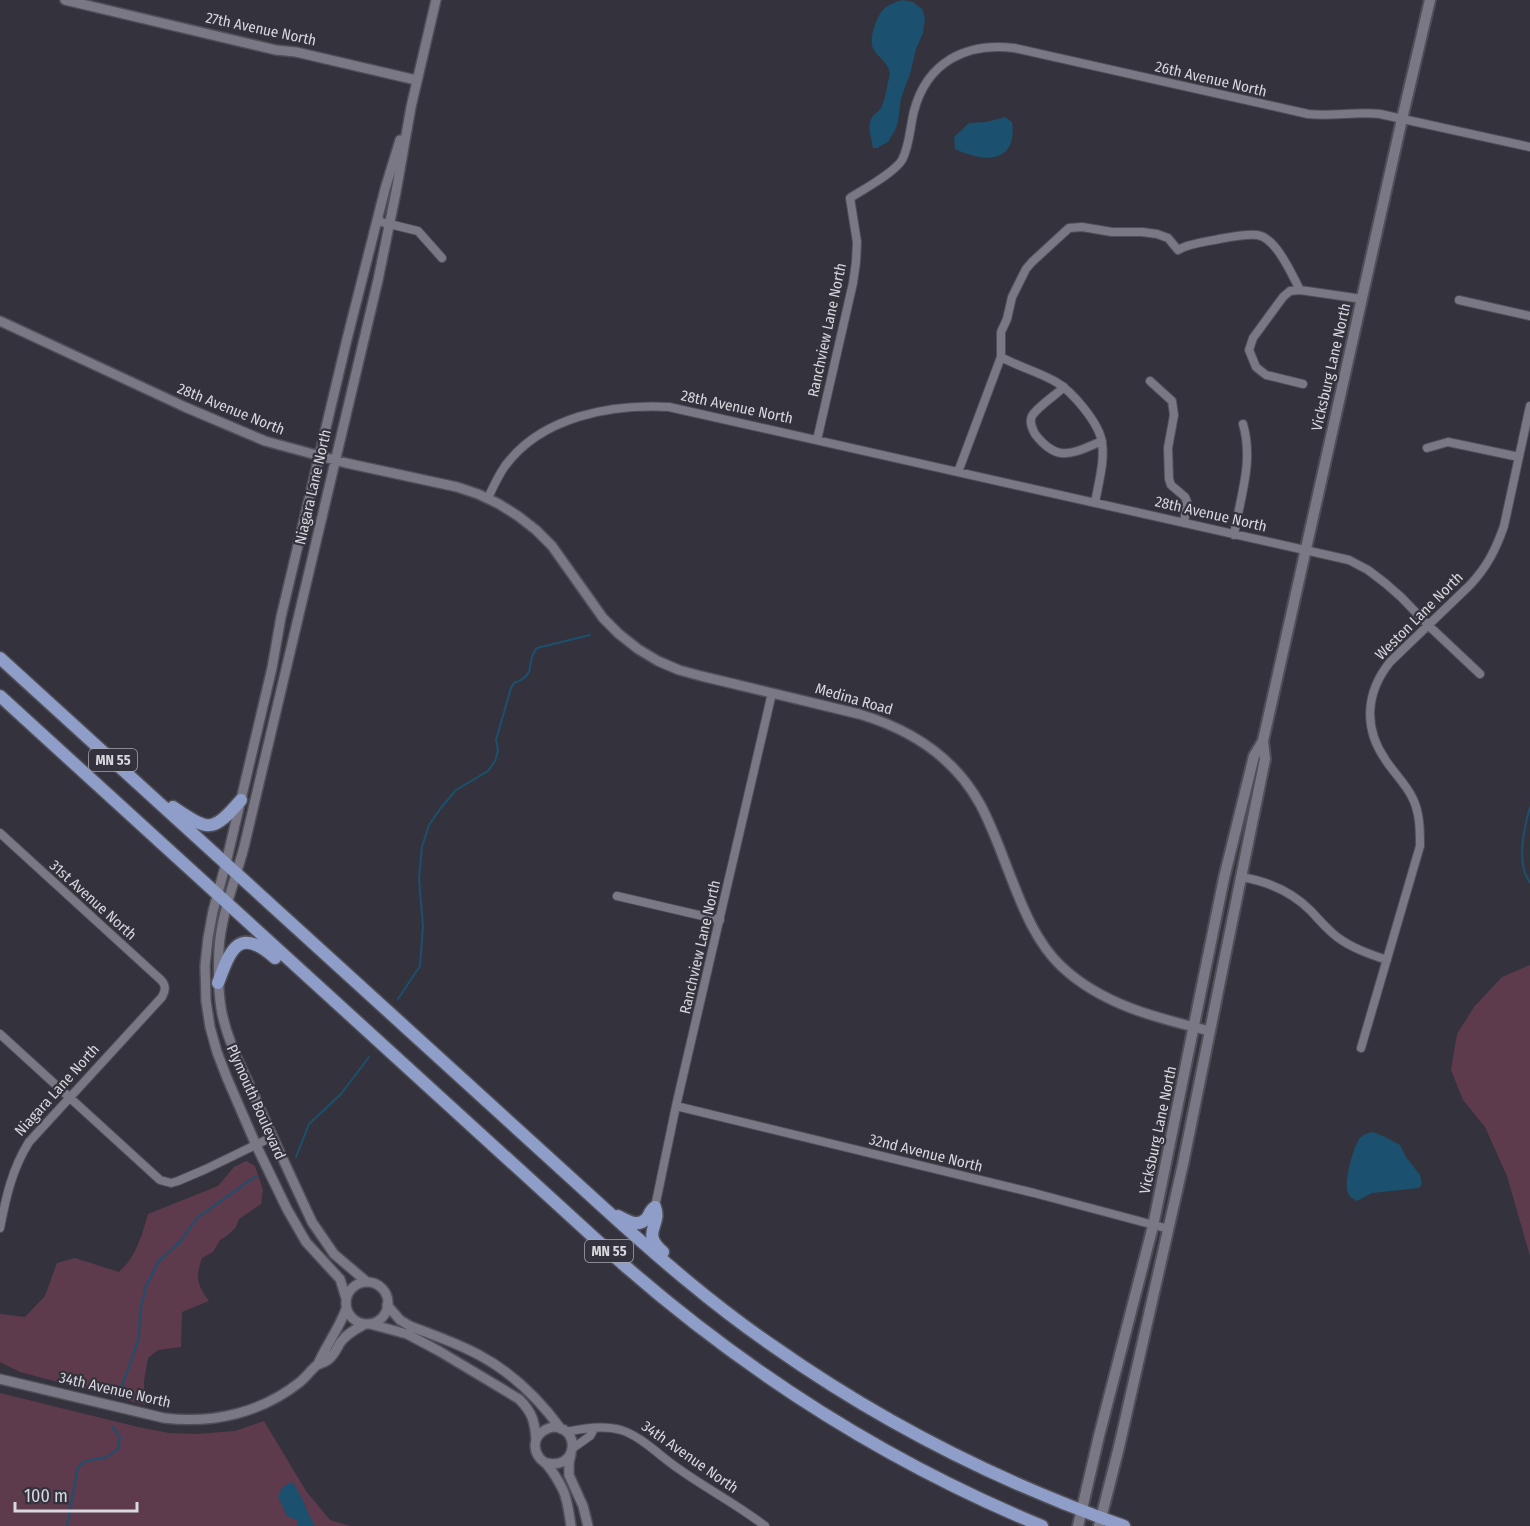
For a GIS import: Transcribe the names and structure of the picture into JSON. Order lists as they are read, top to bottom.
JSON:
{
  "streets": {
    "main road": ["Vicksburg Lane North", "MN 55"],
    "street": [
      "27th Avenue North",
      "26th Avenue North",
      "Ranchview Lane North",
      "28th Avenue North",
      "Niagara Lane North",
      "Weston Lane North",
      "Medina Road",
      "31st Avenue North",
      "Plymouth Boulevard",
      "32nd Avenue North",
      "34th Avenue North"
    ]
  },
  "crossings": [
    ["27th Avenue North", "Niagara Lane North"],
    ["26th Avenue North", "Ranchview Lane North"],
    ["26th Avenue North", "Vicksburg Lane North"],
    ["Ranchview Lane North", "28th Avenue North"],
    ["Ranchview Lane North", "Medina Road"],
    ["Ranchview Lane North", "32nd Avenue North"],
    ["Vicksburg Lane North", "28th Avenue North"],
    ["Vicksburg Lane North", "Medina Road"],
    ["Vicksburg Lane North", "MN 55"],
    ["Vicksburg Lane North", "32nd Avenue North"],
    ["28th Avenue North", "Niagara Lane North"],
    ["28th Avenue North", "Weston Lane North"],
    ["28th Avenue North", "Medina Road"],
    ["Niagara Lane North", "MN 55"],
    ["Niagara Lane North", "31st Avenue North"],
    ["Niagara Lane North", "Plymouth Boulevard"],
    ["MN 55", "Plymouth Boulevard"],
    ["Plymouth Boulevard", "34th Avenue North"]
  ],
  "scale_bar": "100 m"
}
